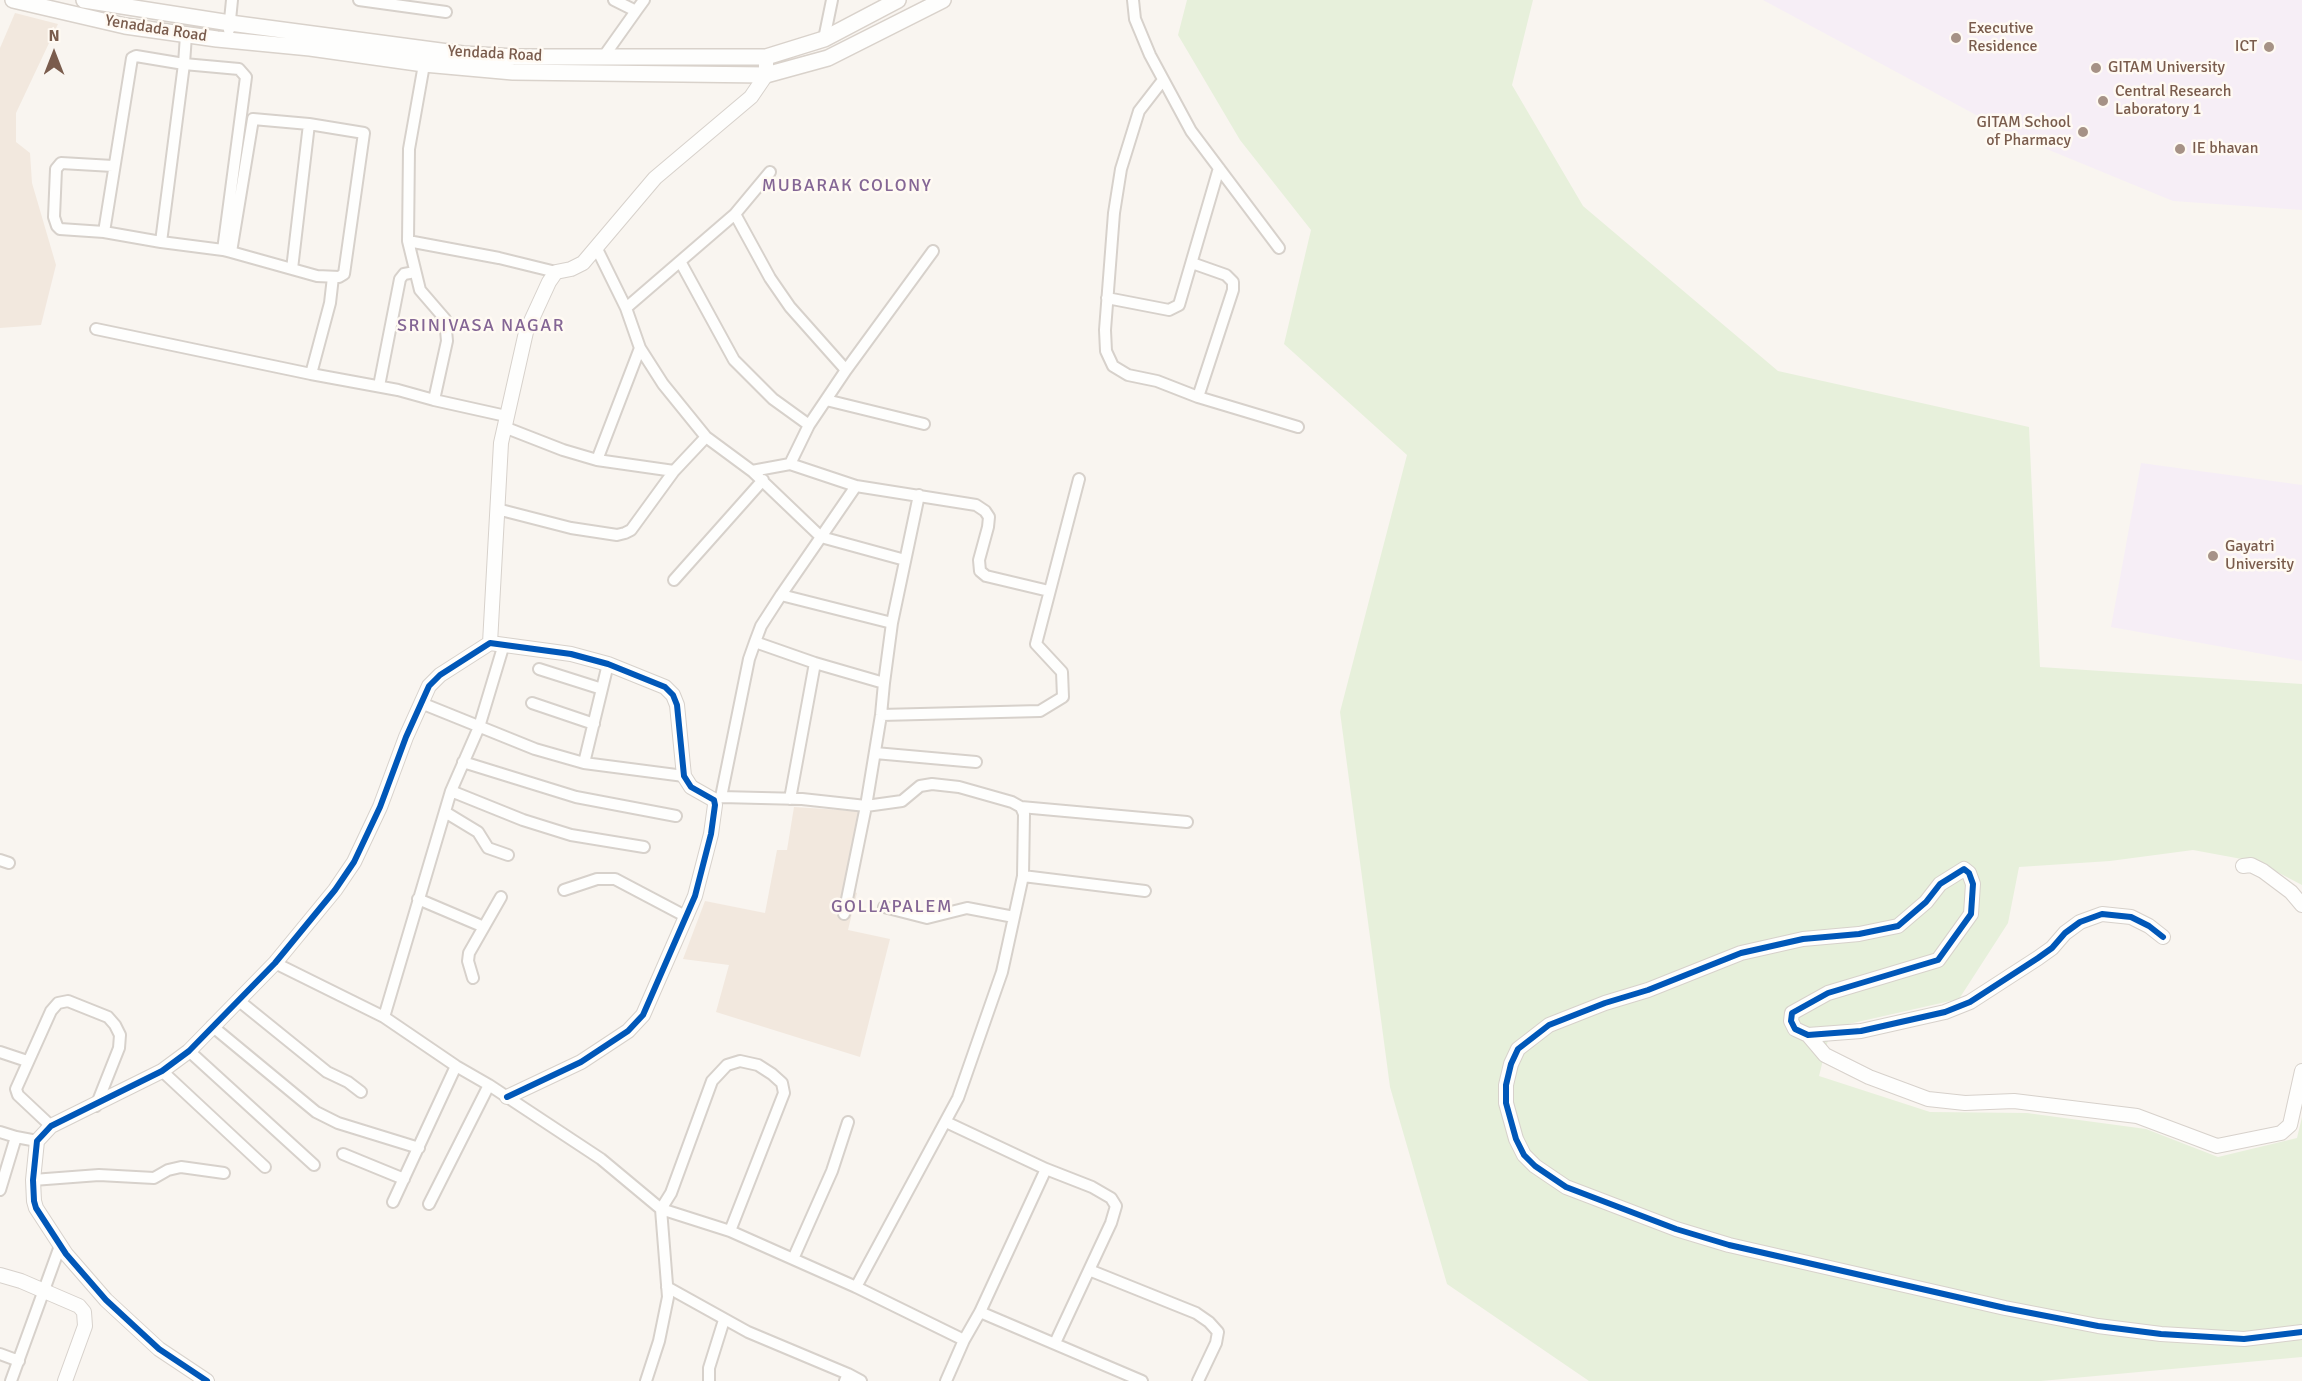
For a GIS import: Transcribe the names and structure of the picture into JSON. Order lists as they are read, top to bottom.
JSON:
{
  "streets": {
    "main road": ["Yenadada Road", "Yendada Road"]
  },
  "crossings": [
    ["Yenadada Road", "Yendada Road"]
  ],
  "districts": ["MUBARAK COLONY", "SRINIVASA NAGAR", "GOLLAPALEM"],
  "places": [
    "Executive Residence",
    "ICT",
    "GITAM University",
    "Central Research Laboratory 1",
    "GITAM School of Pharmacy",
    "IE bhavan",
    "Gayatri University"
  ],
  "north": "top"
}
